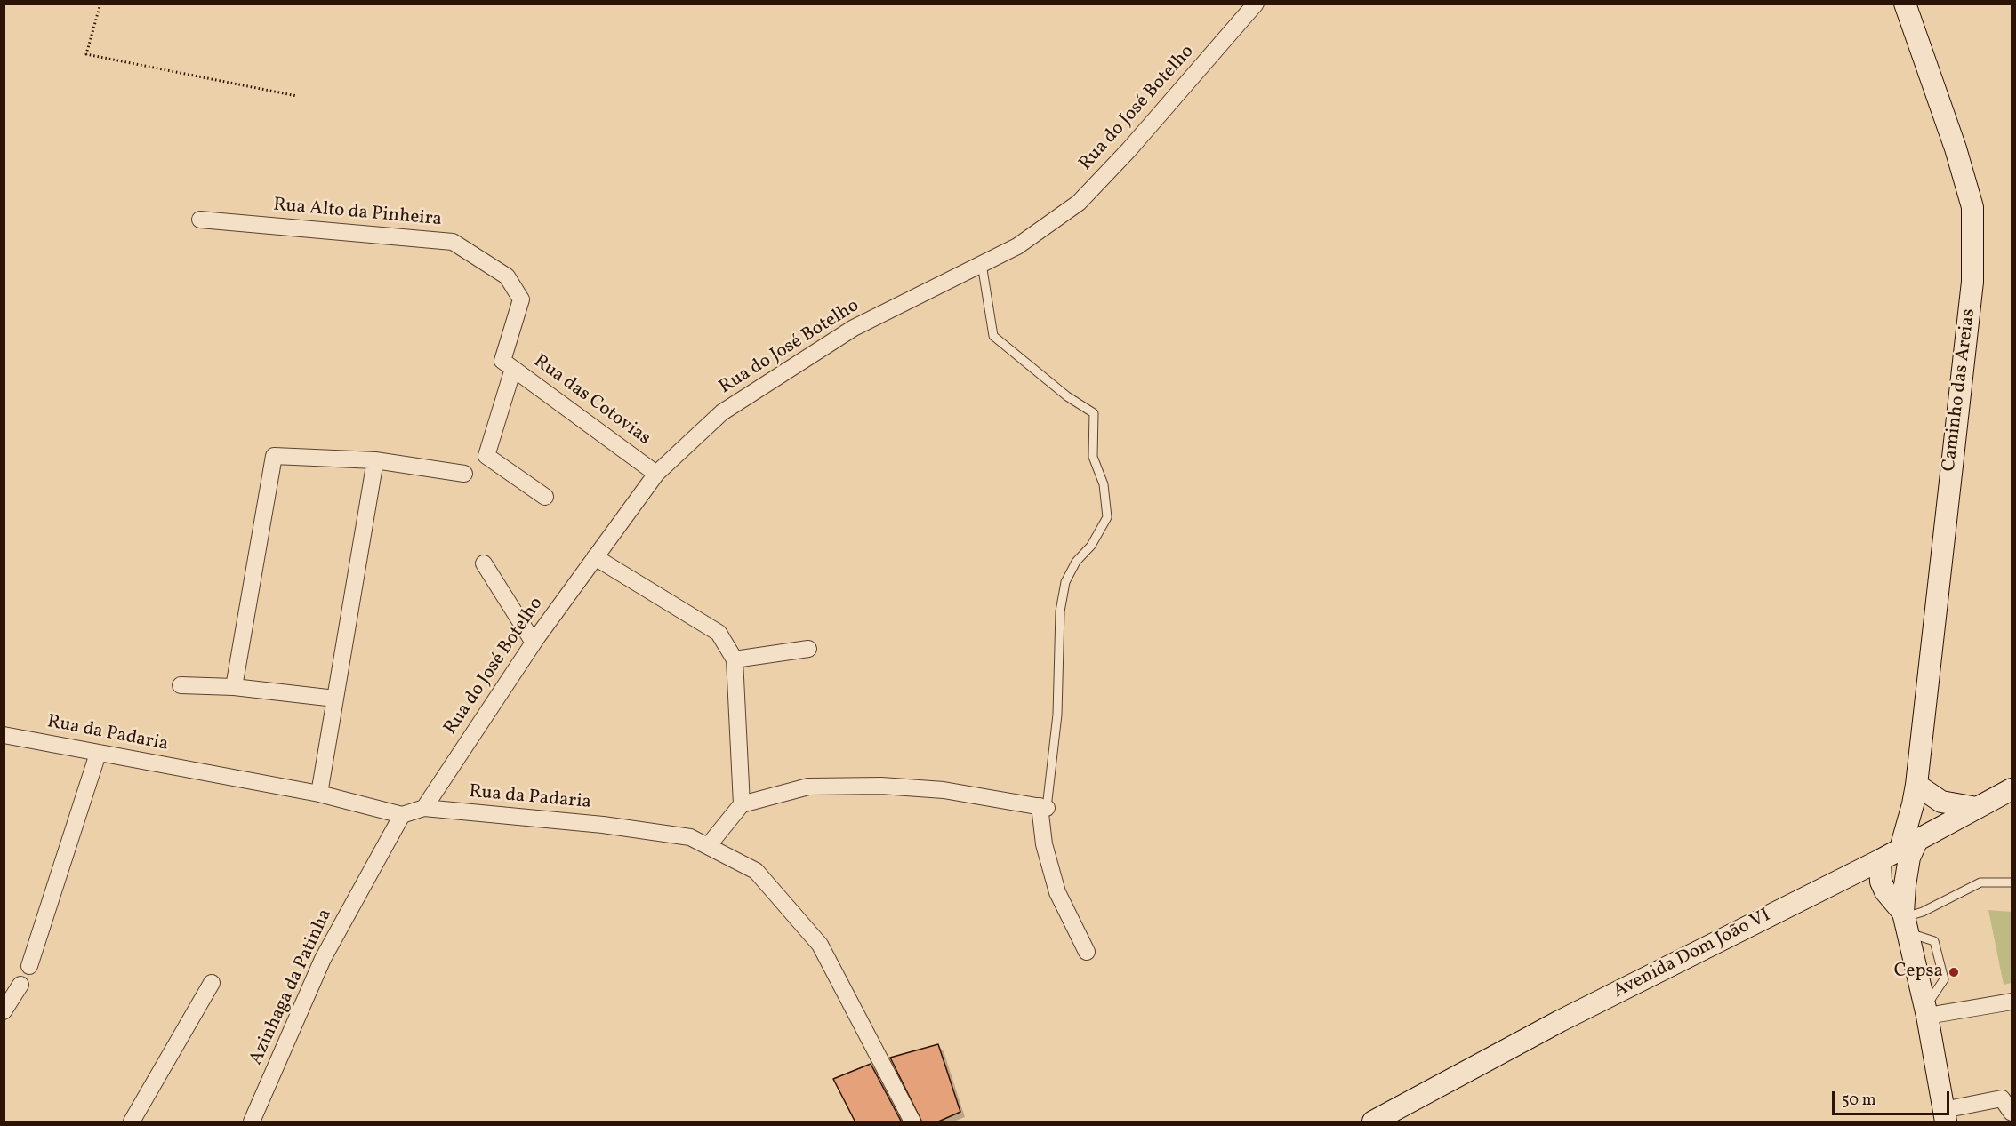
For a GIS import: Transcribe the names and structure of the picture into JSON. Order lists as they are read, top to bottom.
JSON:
{
  "streets": {
    "street": [
      "Rua do José Botelho",
      "Rua Alto da Pinheira",
      "Caminho das Areias",
      "Rua das Cotovias",
      "Rua da Padaria",
      "Avenida Dom João VI",
      "Azinhaga da Patinha"
    ]
  },
  "crossings": [
    ["Rua do José Botelho", "Rua das Cotovias"],
    ["Rua do José Botelho", "Rua da Padaria"],
    ["Rua Alto da Pinheira", "Rua das Cotovias"],
    ["Caminho das Areias", "Avenida Dom João VI"],
    ["Rua da Padaria", "Azinhaga da Patinha"]
  ],
  "places": ["Cepsa"],
  "scale_bar": "50 m"
}
